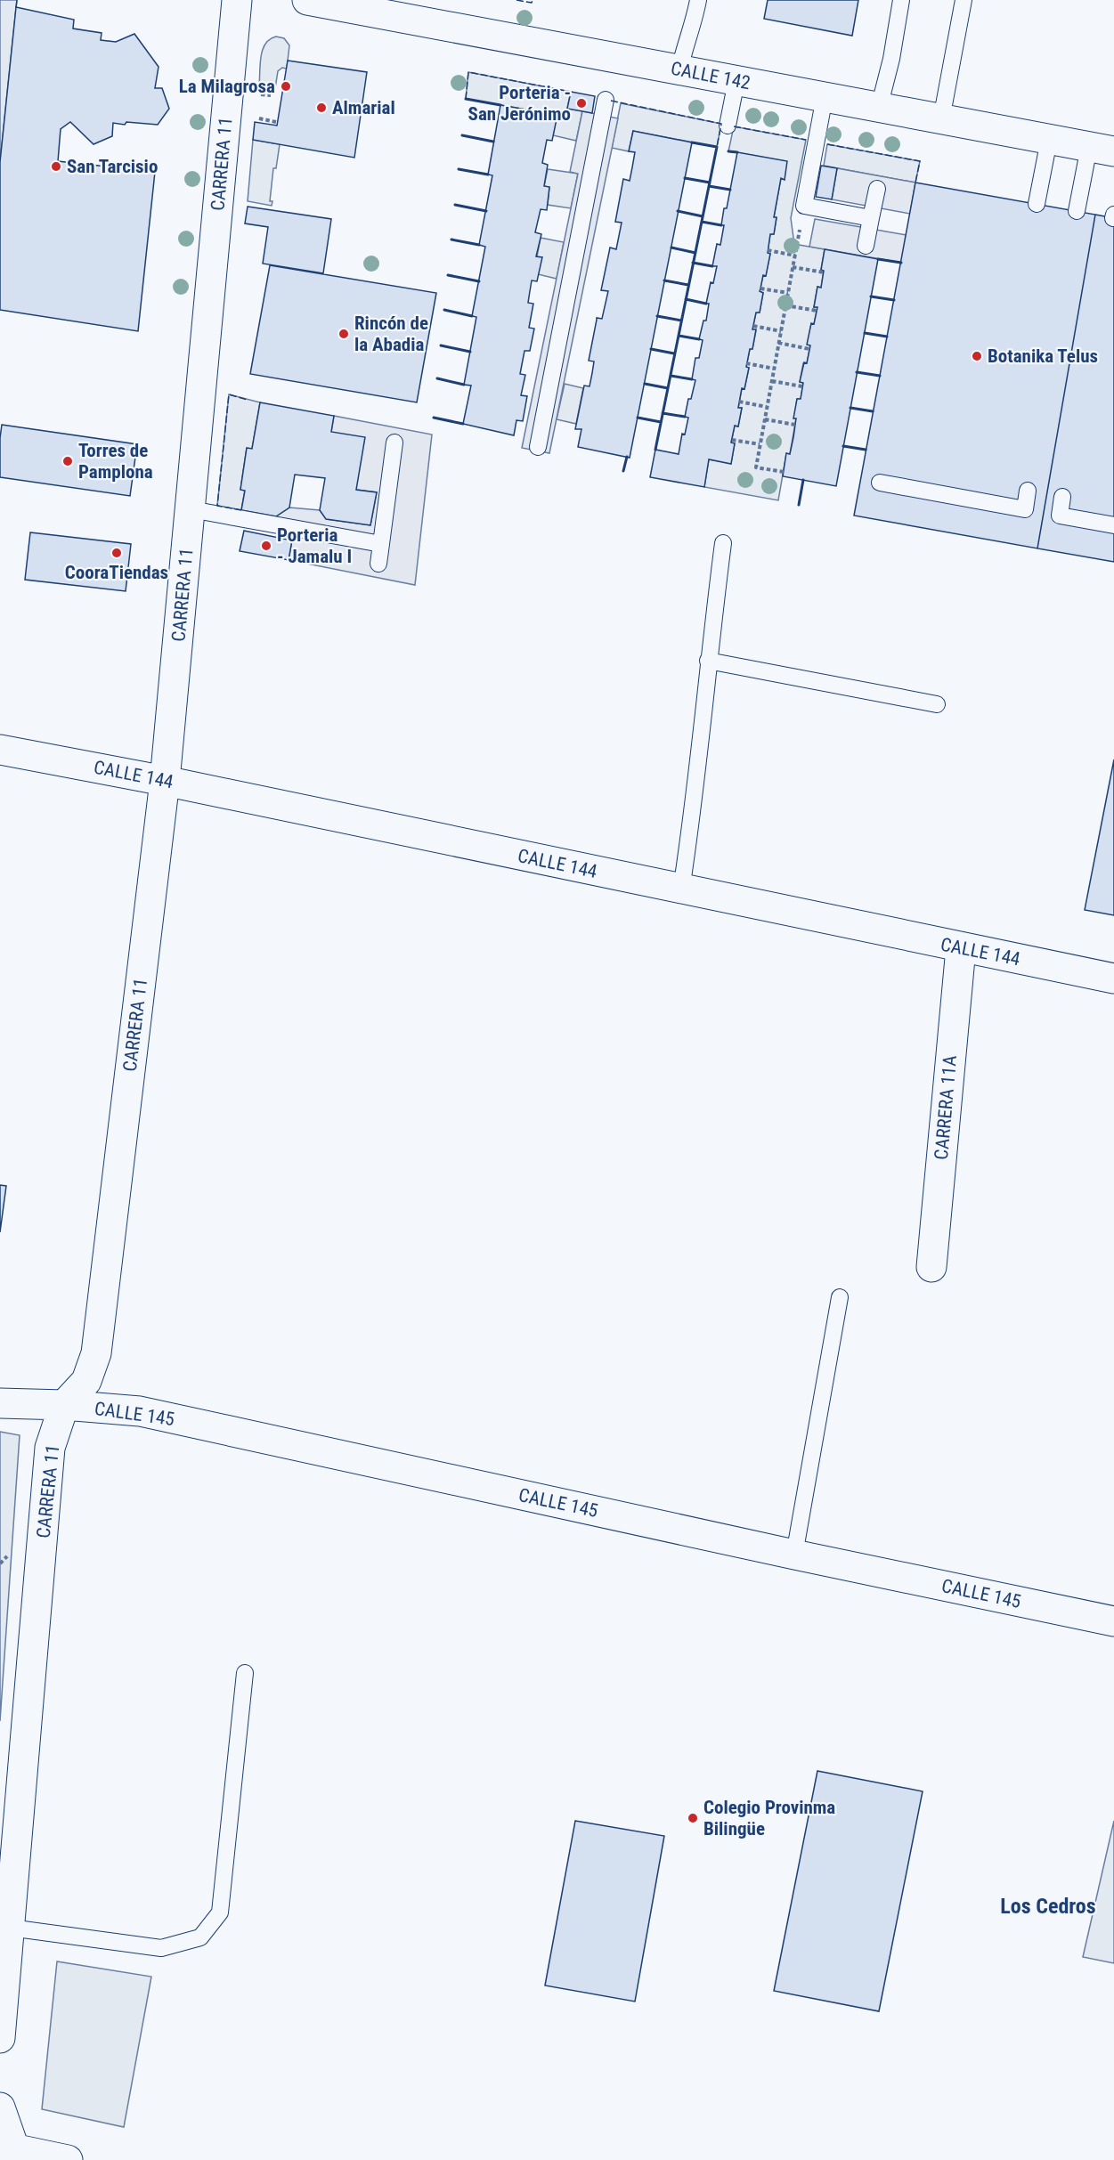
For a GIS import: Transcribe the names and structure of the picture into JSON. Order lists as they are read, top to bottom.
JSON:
{
  "streets": {
    "street": [
      "CALLE 142",
      "CARRERA 11",
      "CALLE 144",
      "CARRERA 11A",
      "CALLE 145"
    ]
  },
  "crossings": [
    ["CARRERA 11", "CALLE 144"],
    ["CARRERA 11", "CALLE 145"],
    ["CALLE 144", "CARRERA 11A"]
  ],
  "districts": ["Los Cedros"],
  "places": [
    "La Milagrosa",
    "Porteria - San Jerónimo",
    "Almarial",
    "San Tarcisio",
    "Rincón de la Abadia",
    "Botanika Telus",
    "Torres de Pamplona",
    "Porteria - Jamalu I",
    "CooraTiendas",
    "Colegio Provinma Bilingüe"
  ]
}
